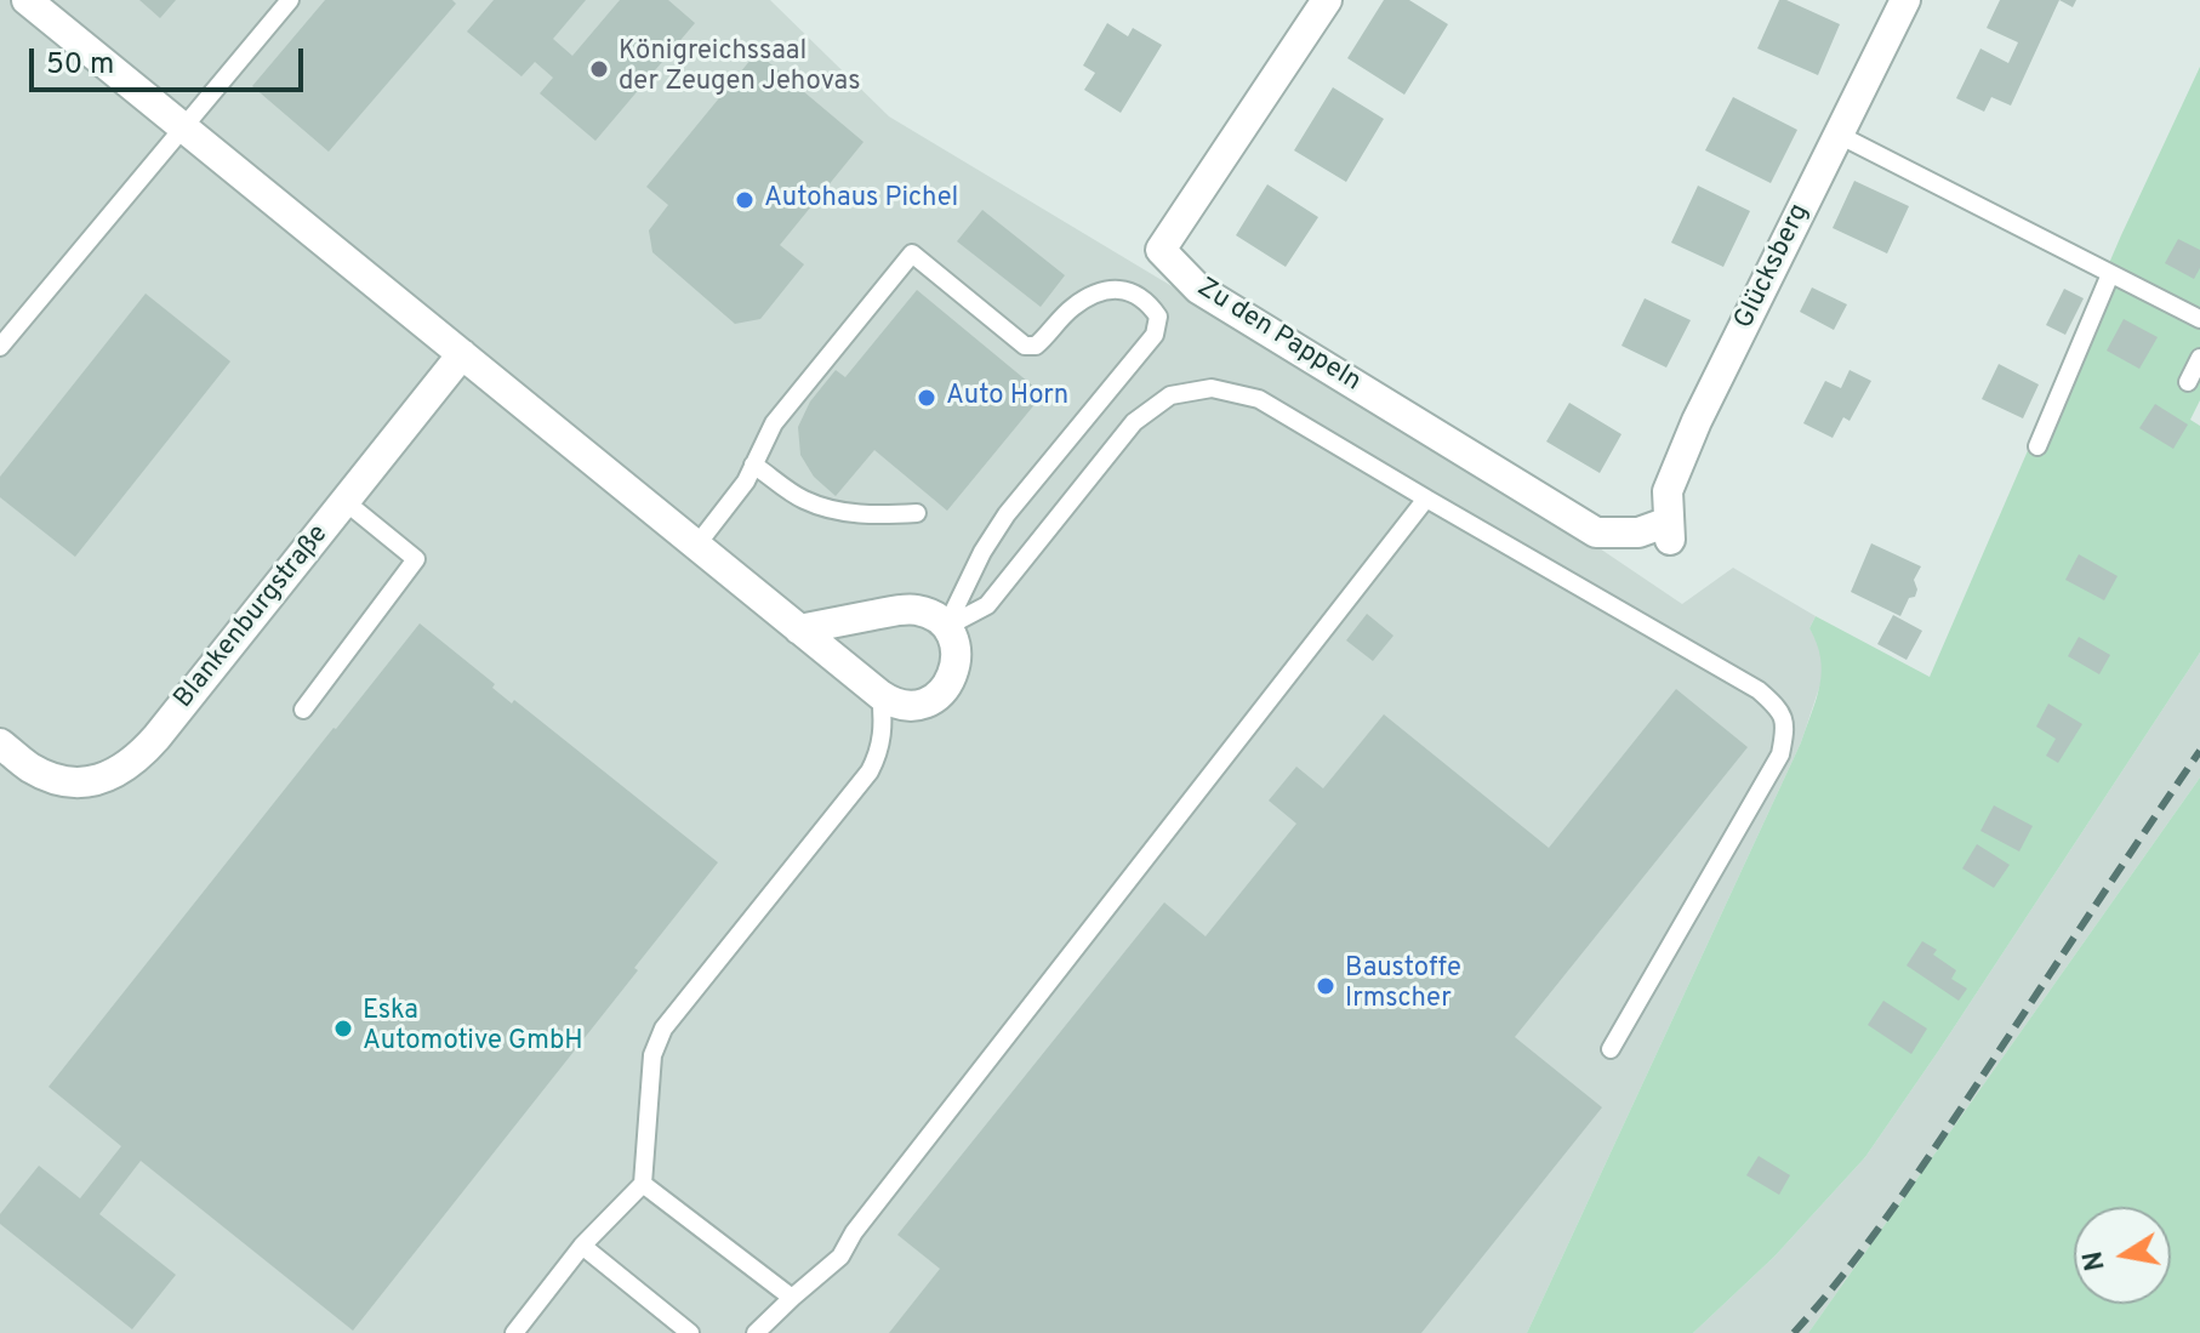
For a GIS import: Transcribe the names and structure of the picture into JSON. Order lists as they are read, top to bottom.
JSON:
{
  "streets": {
    "street": ["Glücksberg", "Zu den Pappeln", "Blankenburgstraße"]
  },
  "crossings": [
    ["Glücksberg", "Zu den Pappeln"]
  ],
  "places": [
    "Königreichssaal der Zeugen Jehovas",
    "Autohaus Pichel",
    "Auto Horn",
    "Baustoffe Irmscher",
    "Eska Automotive GmbH"
  ],
  "scale_bar": "50 m",
  "north": "left"
}
